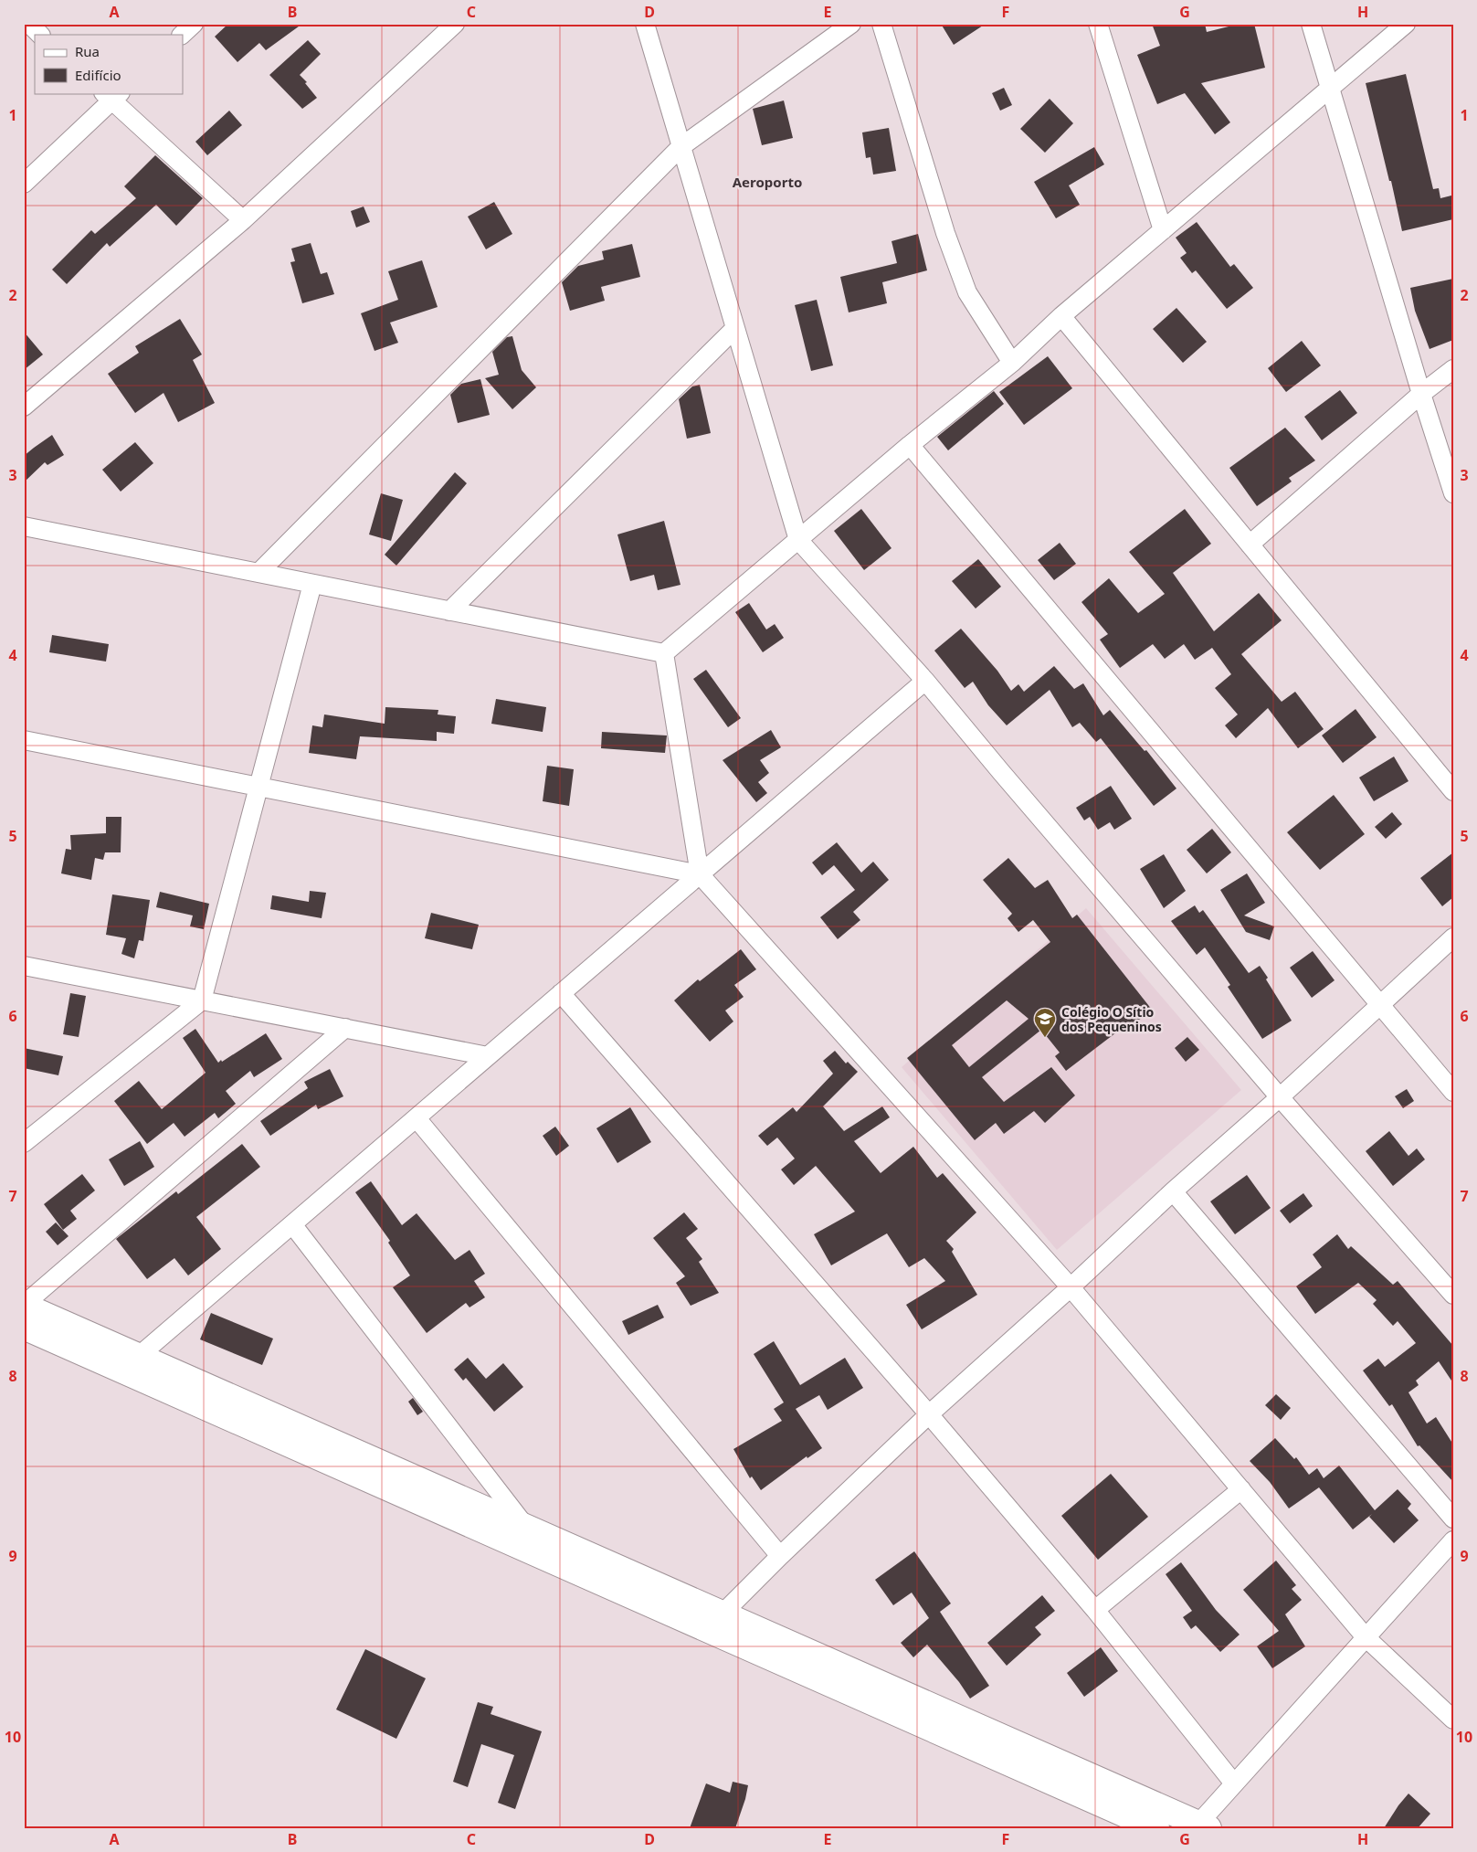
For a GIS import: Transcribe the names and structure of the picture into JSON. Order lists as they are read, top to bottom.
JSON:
{
  "districts": ["Aeroporto"],
  "places": {
    "school or university": ["Colégio O Sítio dos Pequeninos"]
  },
  "legend": ["Rua", "Edifício"],
  "grid": {
    "columns": [
      "A",
      "B",
      "C",
      "D",
      "E",
      "F",
      "G",
      "H"
    ],
    "rows": [
      "1",
      "2",
      "3",
      "4",
      "5",
      "6",
      "7",
      "8",
      "9",
      "10"
    ]
  }
}
